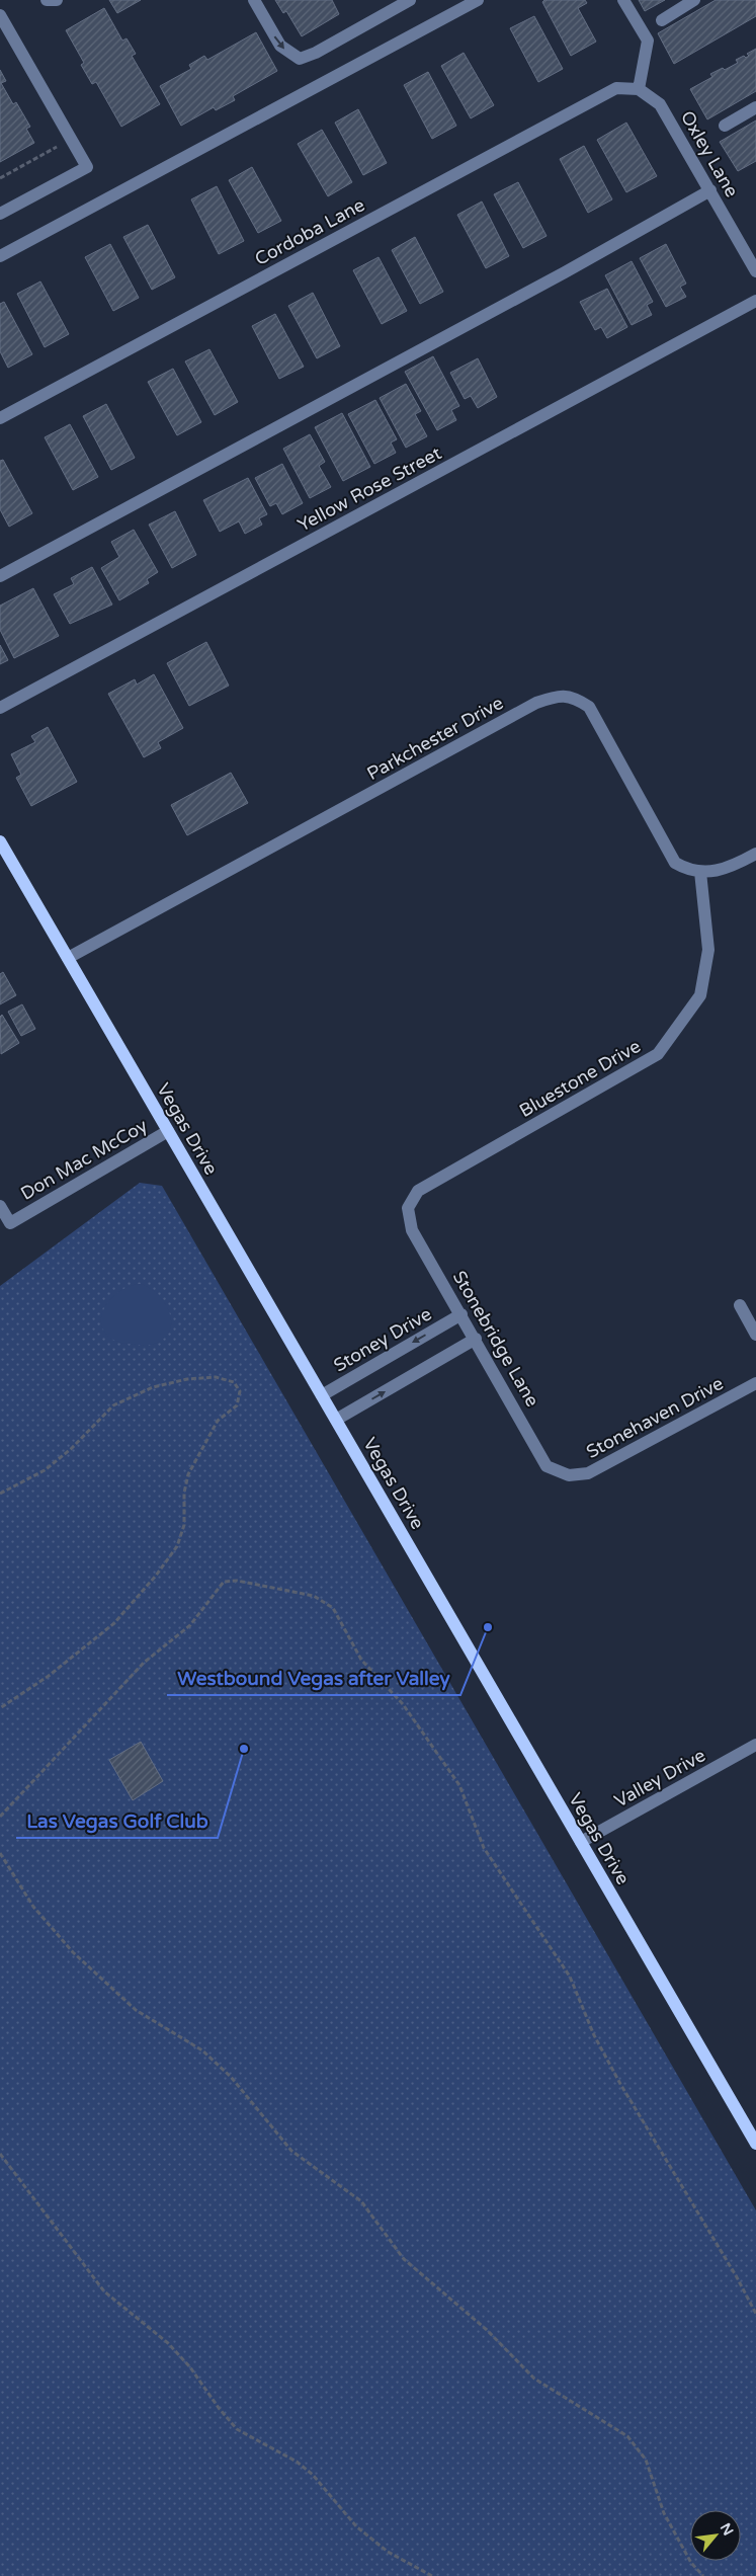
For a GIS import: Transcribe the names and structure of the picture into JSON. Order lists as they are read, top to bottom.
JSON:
{
  "streets": {
    "main road": ["Vegas Drive"],
    "street": [
      "Oxley Lane",
      "Cordoba Lane",
      "Yellow Rose Street",
      "Parkchester Drive",
      "Bluestone Drive",
      "Don Mac McCoy",
      "Stonebridge Lane",
      "Stoney Drive",
      "Stonehaven Drive",
      "Valley Drive"
    ]
  },
  "crossings": [
    ["Oxley Lane", "Cordoba Lane"],
    ["Parkchester Drive", "Bluestone Drive"],
    ["Parkchester Drive", "Vegas Drive"],
    ["Bluestone Drive", "Stonebridge Lane"],
    ["Vegas Drive", "Don Mac McCoy"],
    ["Vegas Drive", "Stoney Drive"],
    ["Vegas Drive", "Valley Drive"],
    ["Stonebridge Lane", "Stoney Drive"],
    ["Stonebridge Lane", "Stonehaven Drive"]
  ],
  "places": ["Westbound Vegas after Valley", "Las Vegas Golf Club"],
  "north": "top right"
}
